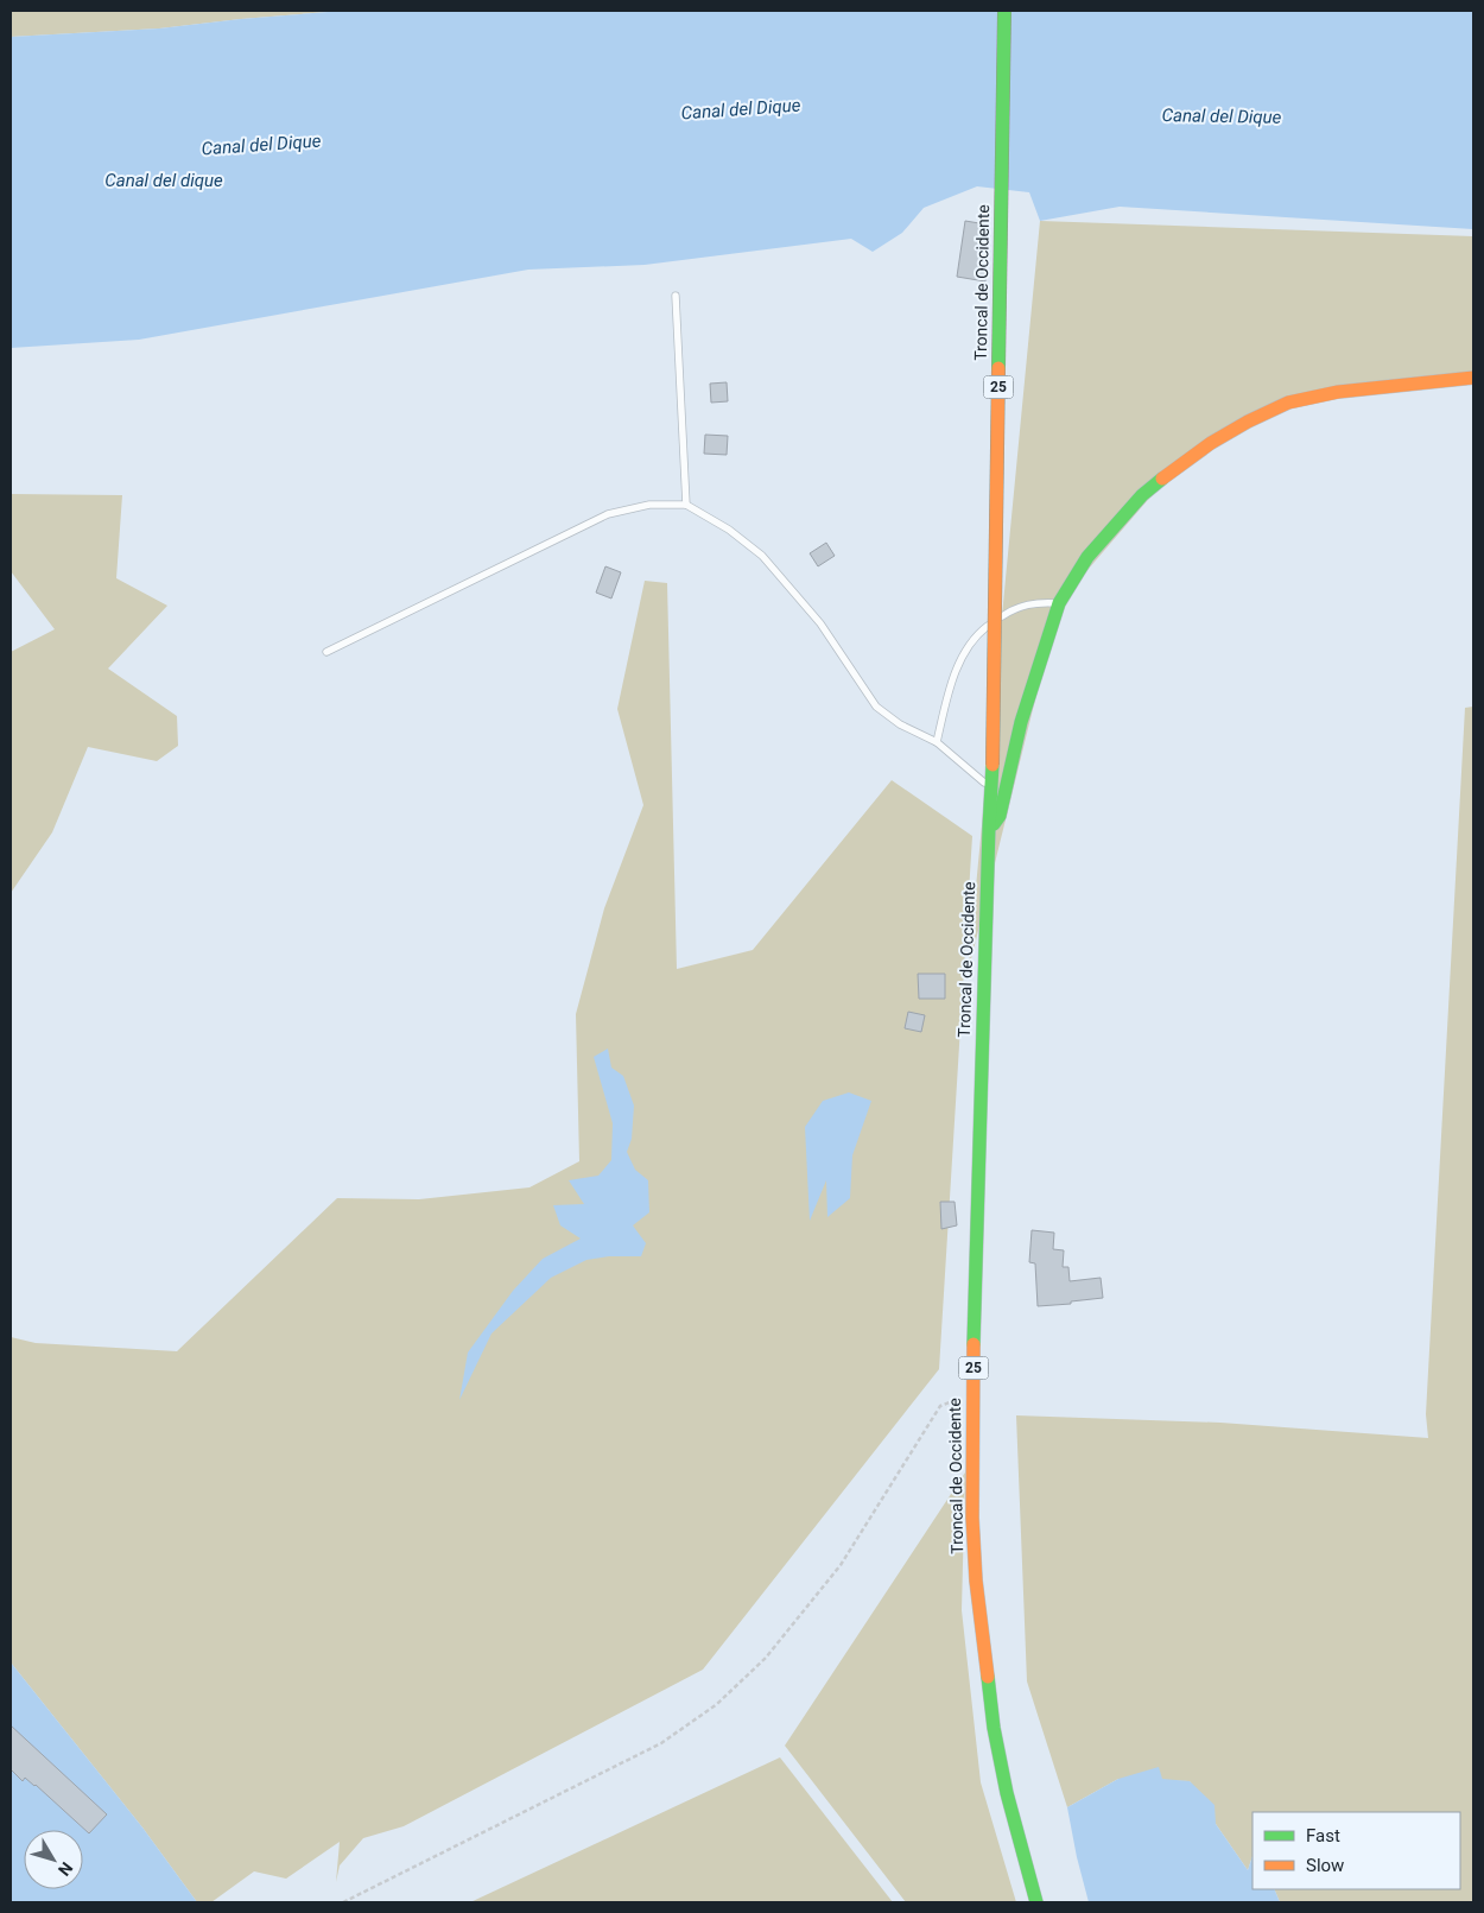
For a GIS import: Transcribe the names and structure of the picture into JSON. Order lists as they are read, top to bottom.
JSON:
{
  "streets": {
    "main road": ["Troncal de Occidente", "25"]
  },
  "water": ["Canal del Dique", "Canal del dique"],
  "legend": ["Fast", "Slow"],
  "north": "bottom right"
}
